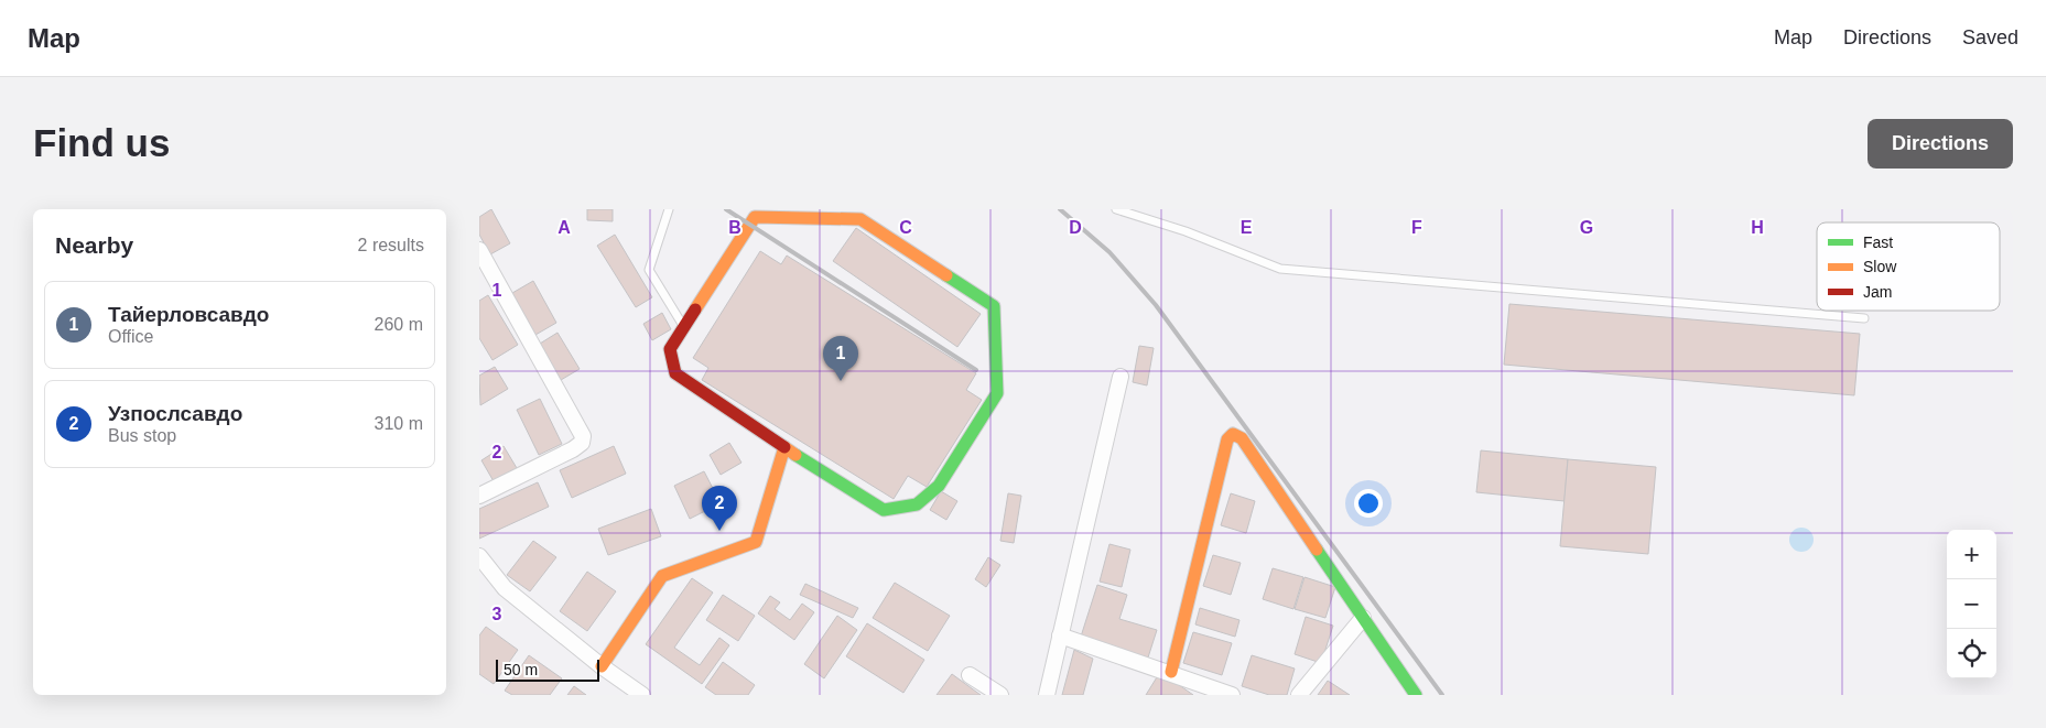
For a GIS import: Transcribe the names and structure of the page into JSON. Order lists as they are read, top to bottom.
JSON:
{
  "legend": ["Fast", "Slow", "Jam"],
  "scale_bar": "50 m",
  "page": {
    "header": "Map",
    "nav": ["Map", "Directions", "Saved"],
    "buttons": "Directions",
    "title": "Find us",
    "heading": ["Nearby", "2 results"],
    "list": [
      {
        "mark": "1",
        "name": "Тайерловсавдо",
        "note": "Office",
        "value": "260 m"
      },
      {
        "mark": "2",
        "name": "Узпослсавдо",
        "note": "Bus stop",
        "value": "310 m"
      }
    ],
    "pins": ["1", "2"],
    "map_buttons": ["+", "−"],
    "scale": "50 m"
  },
  "grid": {
    "columns": [
      "A",
      "B",
      "C",
      "D",
      "E",
      "F",
      "G",
      "H"
    ],
    "rows": ["1", "2", "3"]
  }
}
